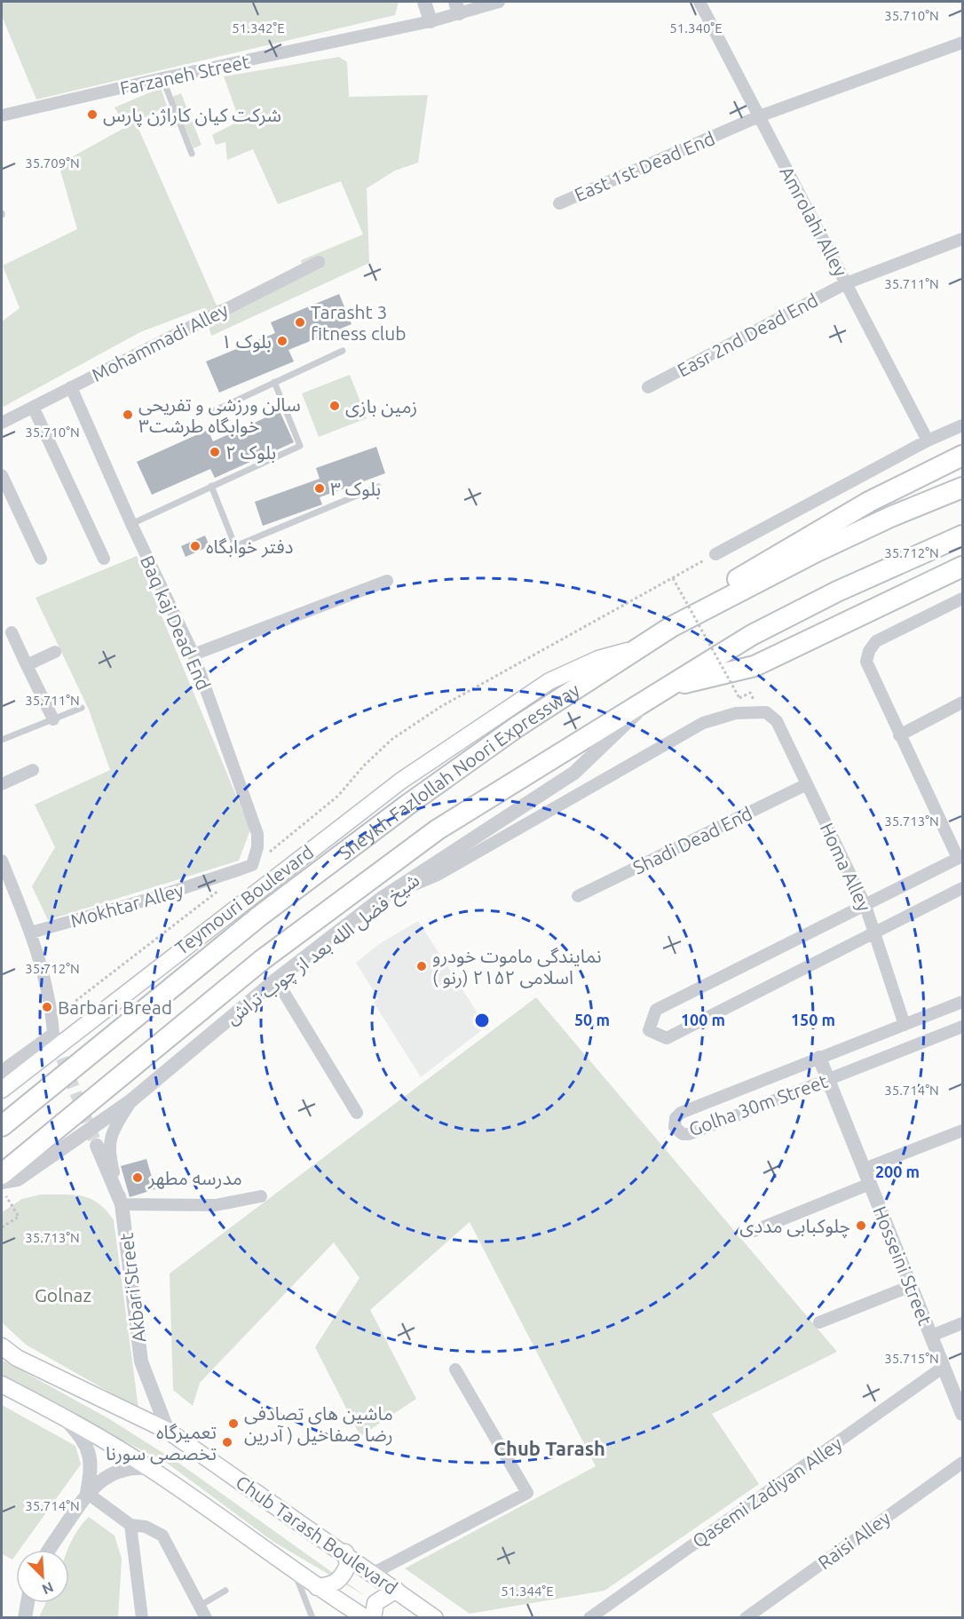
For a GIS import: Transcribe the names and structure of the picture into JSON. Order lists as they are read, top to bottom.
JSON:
{
  "streets": {
    "highway": ["Sheykh Fazlollah Noori Expressway"],
    "main road": ["Teymouri Boulevard", "Chub Tarash Boulevard"],
    "street": [
      "Farzaneh Street",
      "East 1st Dead End",
      "Amrolahi Alley",
      "Easr 2nd Dead End",
      "Mohammadi Alley",
      "Baq kaj Dead End",
      "Shadi Dead End",
      "Homa Alley",
      "Mokhtar Alley",
      "شیخ فضل الله بعد از چوب تراش",
      "Golha 30m Street",
      "Hosseini Street",
      "Akbari Street",
      "Qasemi Zadiyan Alley",
      "Raisi Alley"
    ]
  },
  "crossings": [
    ["East 1st Dead End", "Amrolahi Alley"],
    ["Amrolahi Alley", "Easr 2nd Dead End"],
    ["Mohammadi Alley", "Baq kaj Dead End"],
    ["Baq kaj Dead End", "Mokhtar Alley"],
    ["Sheykh Fazlollah Noori Expressway", "Teymouri Boulevard"],
    ["Sheykh Fazlollah Noori Expressway", "شیخ فضل الله بعد از چوب تراش"],
    ["Shadi Dead End", "Homa Alley"],
    ["Homa Alley", "شیخ فضل الله بعد از چوب تراش"],
    ["Homa Alley", "Golha 30m Street"],
    ["Golha 30m Street", "Hosseini Street"],
    ["Hosseini Street", "Qasemi Zadiyan Alley"],
    ["Akbari Street", "Chub Tarash Boulevard"]
  ],
  "districts": ["Chub Tarash"],
  "parks": ["Golnaz"],
  "places": [
    "شرکت کیان‌ کاراژن پارس",
    "Tarasht 3 fitness club",
    "بلوک ۱",
    "زمین بازی",
    "سالن ورزشی و تفریحی خوابگاه طرشت۳",
    "بلوک ۲",
    "بلوک ۳",
    "دفتر خوابگاه",
    "نمایندگی ماموت خودرو ( رنو) اسلامی ۲۱۵۲",
    "Barbari Bread",
    "مدرسه مطهر",
    "چلوکبابی مددی",
    "ماشین های تصادفی رضا صفاخیل ( آدرین",
    "تعمیرگاه تخصصی سورنا"
  ],
  "north": "bottom right",
  "coordinates": [
    "35.710°N",
    "51.342°E",
    "51.340°E",
    "35.709°N",
    "35.711°N",
    "35.712°N",
    "35.713°N",
    "35.714°N",
    "35.715°N",
    "51.344°E"
  ],
  "rings": [
    "50 m",
    "100 m",
    "150 m",
    "200 m"
  ]
}
